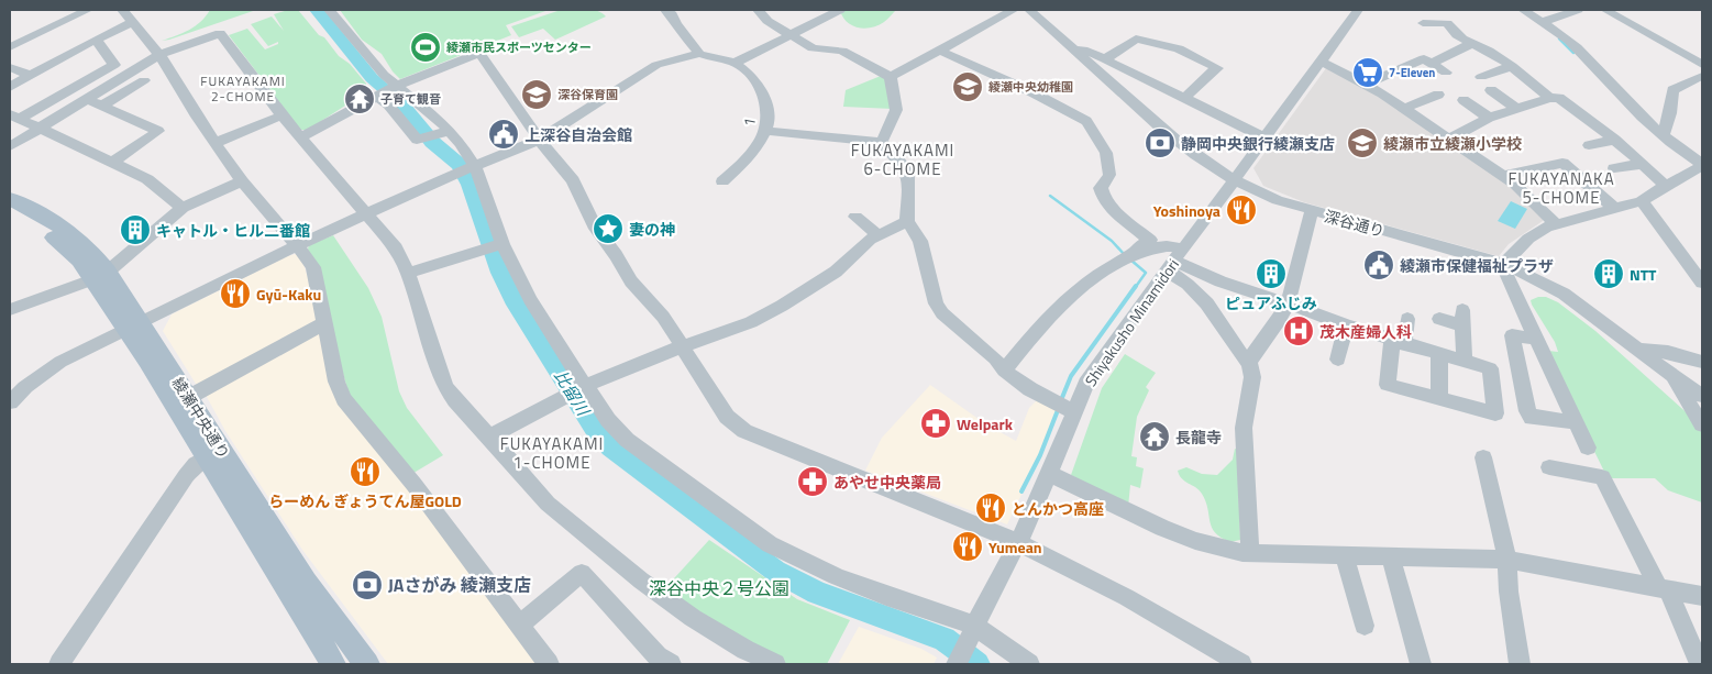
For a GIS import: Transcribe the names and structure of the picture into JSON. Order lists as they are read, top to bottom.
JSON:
{
  "streets": {
    "main road": ["綾瀬中央通り"],
    "street": ["1", "深谷通り", "Shiyakusho Minamidori"]
  },
  "crossings": [
    ["深谷通り", "Shiyakusho Minamidori"]
  ],
  "districts": [
    "FUKAYAKAMI 2-CHOME",
    "FUKAYAKAMI 6-CHOME",
    "FUKAYANAKA 5-CHOME",
    "FUKAYAKAMI 1-CHOME"
  ],
  "water": ["比留川"],
  "parks": ["深谷中央２号公園"],
  "places": {
    "sports": ["綾瀬市民スポーツセンター"],
    "supermarket": ["7-Eleven"],
    "school or university": ["綾瀬中央幼稚園", "深谷保育園", "綾瀬市立綾瀬小学校"],
    "temple": ["子育て観音", "長龍寺"],
    "public building": ["上深谷自治会館", "綾瀬市保健福祉プラザ"],
    "bank": ["静岡中央銀行綾瀬支店", "JAさがみ 綾瀬支店"],
    "restaurant": [
      "Yoshinoya",
      "Gyū-Kaku",
      "らーめん ぎょうてん屋GOLD",
      "とんかつ高座",
      "Yumean"
    ],
    "place": ["妻の神"],
    "building": ["キャトル・ヒル二番館", "ピュアふじみ", "NTT"],
    "hospital": ["茂木産婦人科"],
    "pharmacy": ["Welpark", "あやせ中央薬局"]
  }
}
